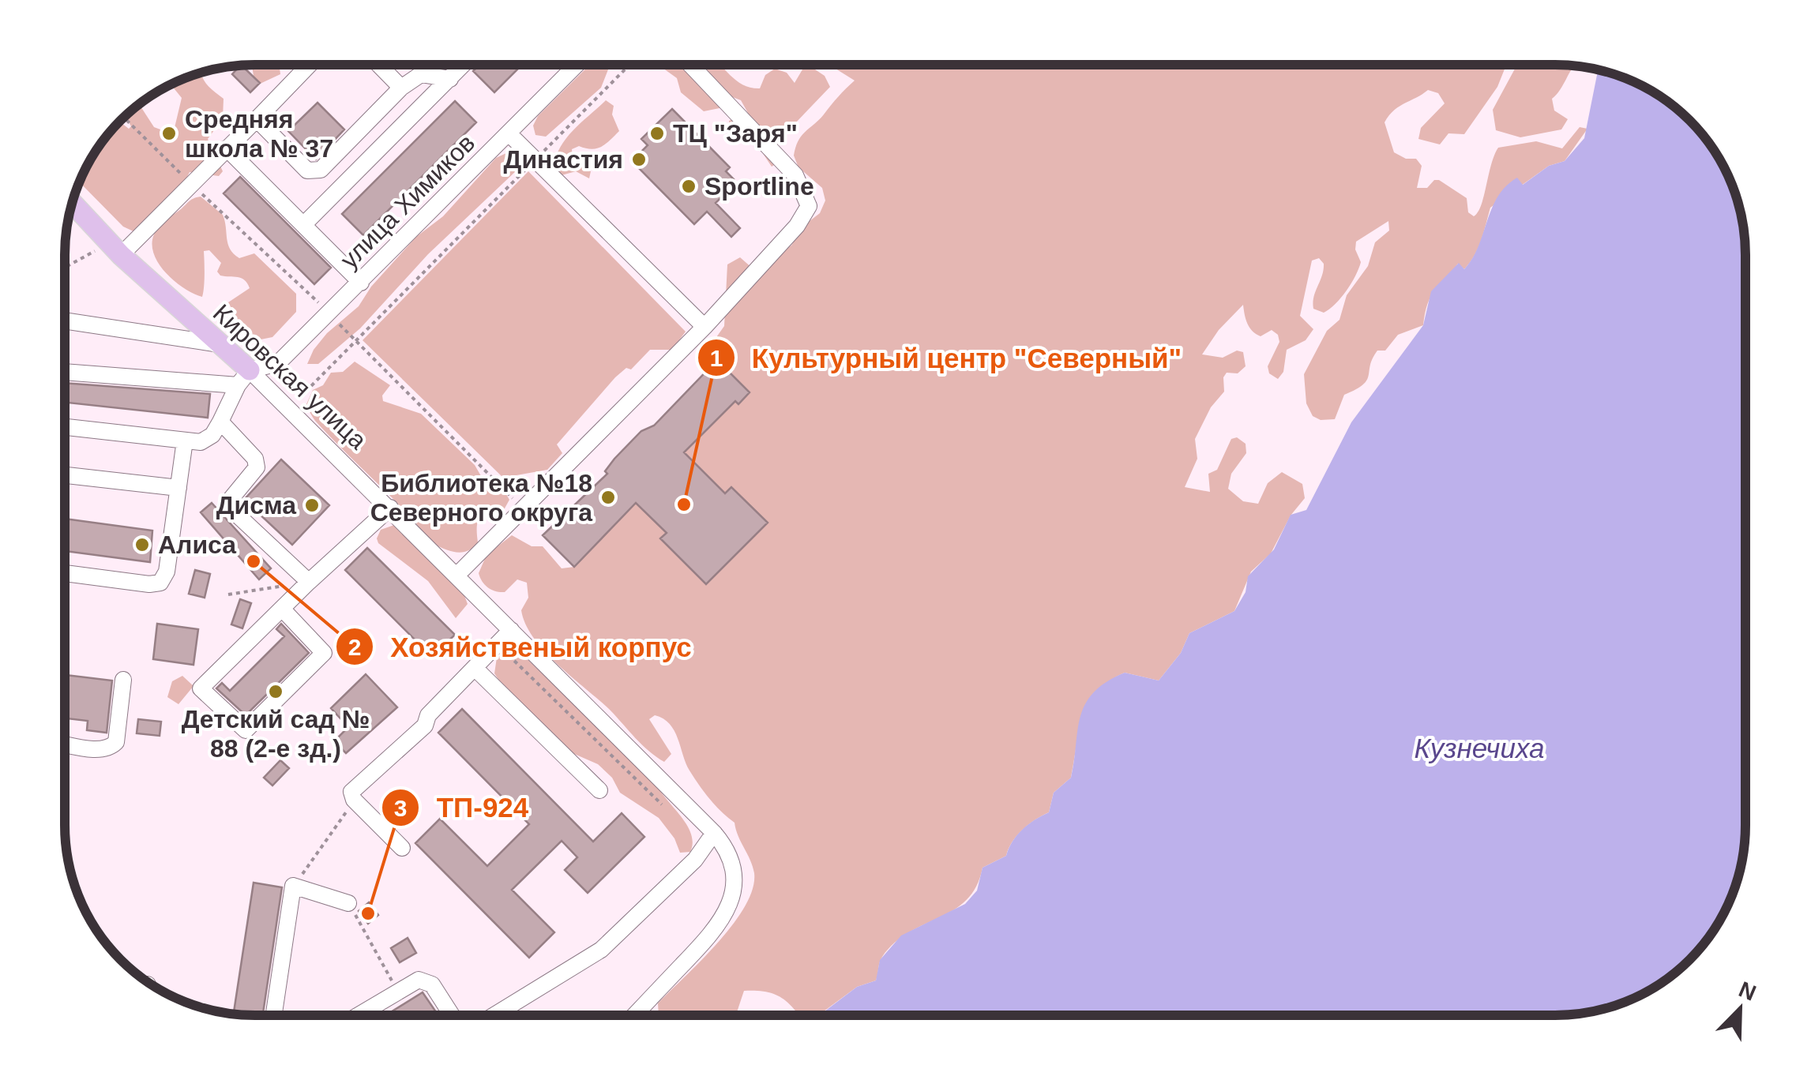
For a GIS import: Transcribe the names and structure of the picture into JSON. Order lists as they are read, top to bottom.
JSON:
{
  "streets": {
    "main road": ["Кировская улица"],
    "street": ["улица Химиков"]
  },
  "crossings": [
    ["улица Химиков", "Кировская улица"]
  ],
  "water": ["Кузнечиха"],
  "places": [
    "Средняя школа № 37",
    "ТЦ \"Заря\"",
    "Династия",
    "Sportline",
    "Библиотека №18 Северного округа",
    "Культурный центр \"Северный\"",
    "Дисма",
    "Алиса",
    "Хозяйственый корпус",
    "Детский сад № 88 (2-е зд.)",
    "ТП-924"
  ],
  "north": "top right"
}
